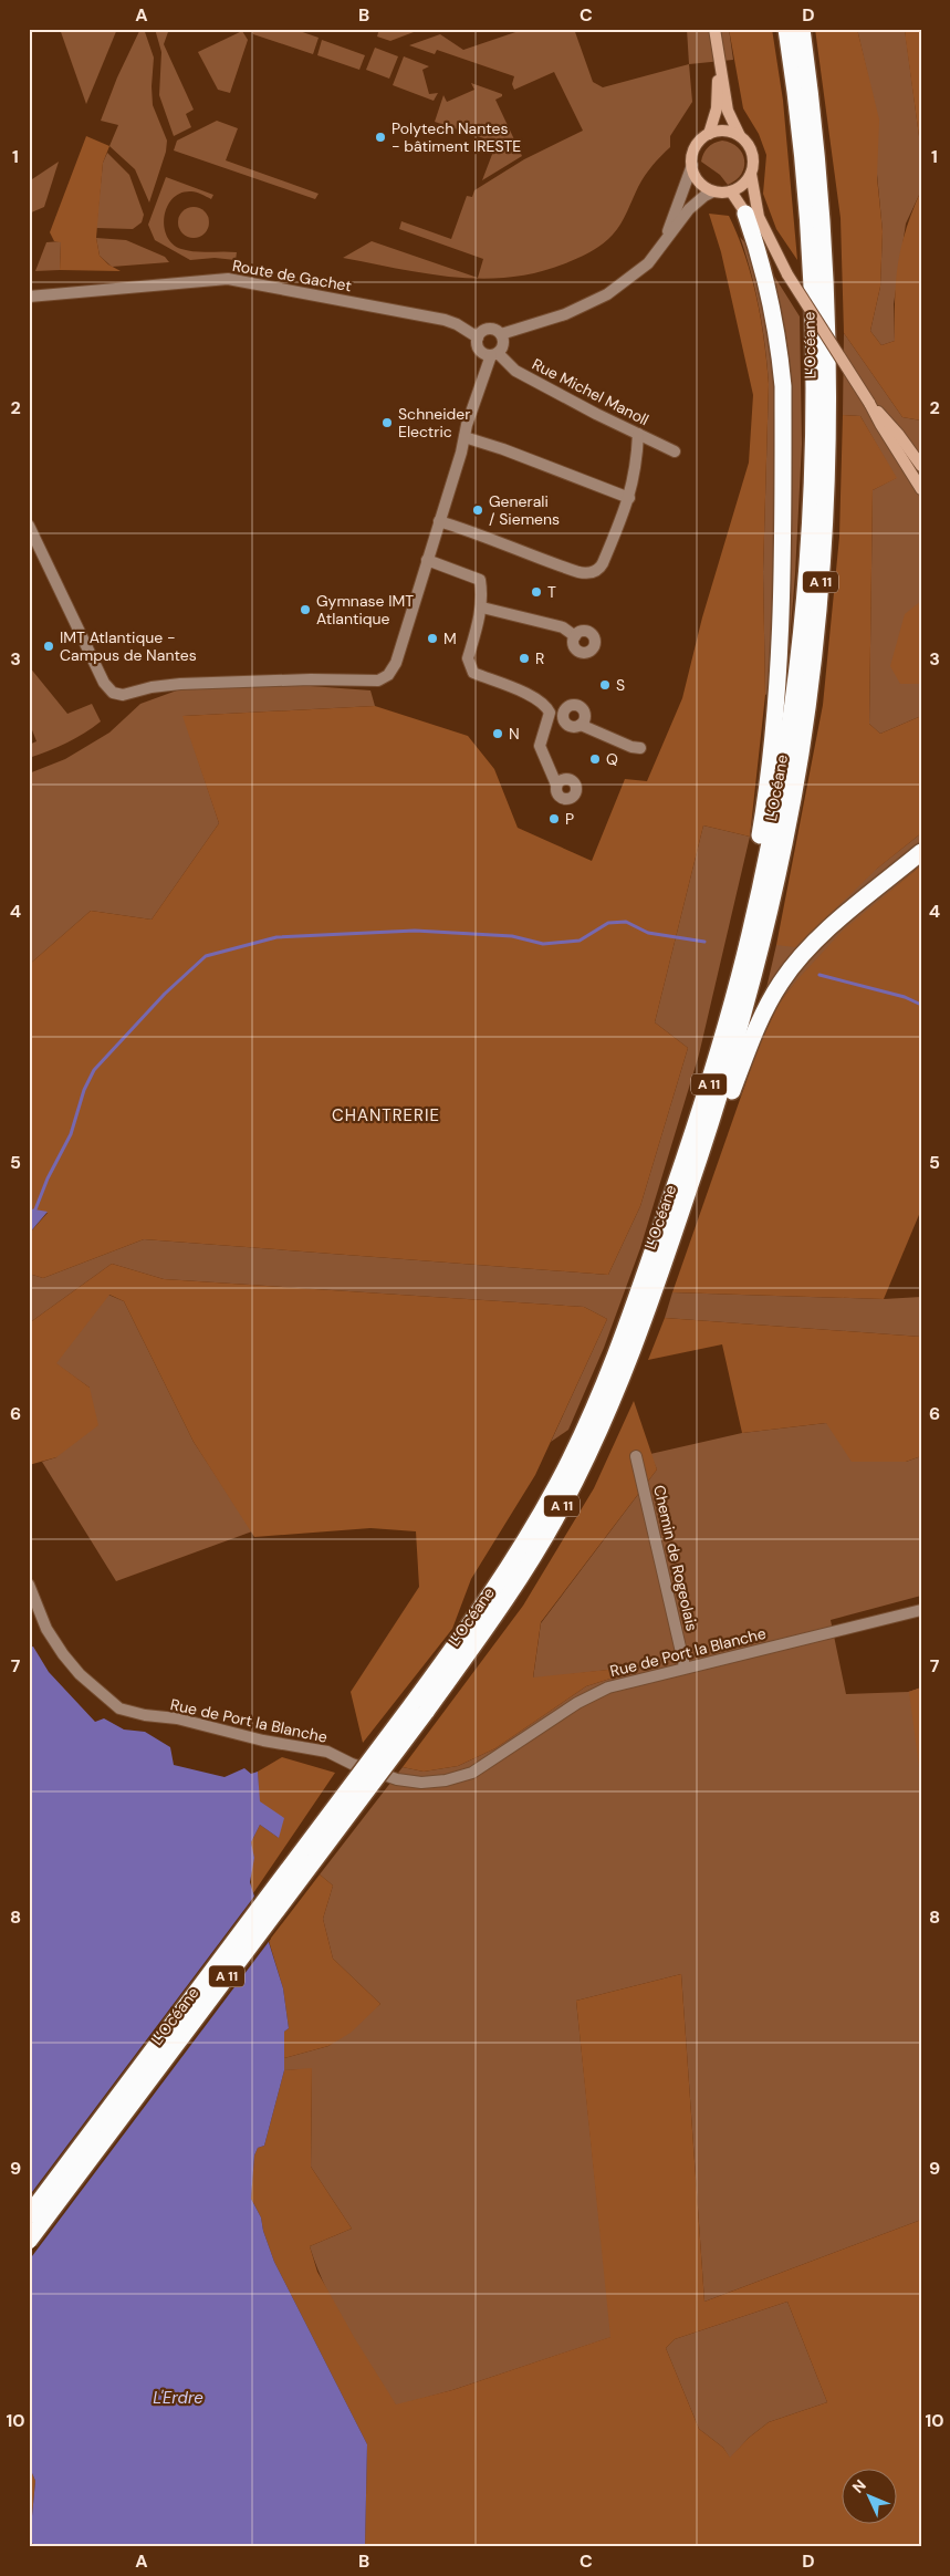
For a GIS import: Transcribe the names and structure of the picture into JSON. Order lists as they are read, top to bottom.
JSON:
{
  "streets": {
    "highway": ["L’Océane", "A 11"],
    "street": [
      "Route de Gachet",
      "Rue Michel Manoll",
      "Chemin de Rogeolais",
      "Rue de Port la Blanche"
    ]
  },
  "crossings": [
    ["Route de Gachet", "Rue Michel Manoll"],
    ["Chemin de Rogeolais", "Rue de Port la Blanche"]
  ],
  "districts": ["CHANTRERIE"],
  "water": ["L'Erdre"],
  "places": [
    "Polytech Nantes - bâtiment IRESTE",
    "Schneider Electric",
    "Generali / Siemens",
    "T",
    "Gymnase IMT Atlantique",
    "M",
    "IMT Atlantique - Campus de Nantes",
    "R",
    "S",
    "N",
    "Q",
    "P"
  ],
  "north": "top left",
  "grid": {
    "columns": [
      "A",
      "B",
      "C",
      "D"
    ],
    "rows": [
      "1",
      "2",
      "3",
      "4",
      "5",
      "6",
      "7",
      "8",
      "9",
      "10"
    ]
  }
}
